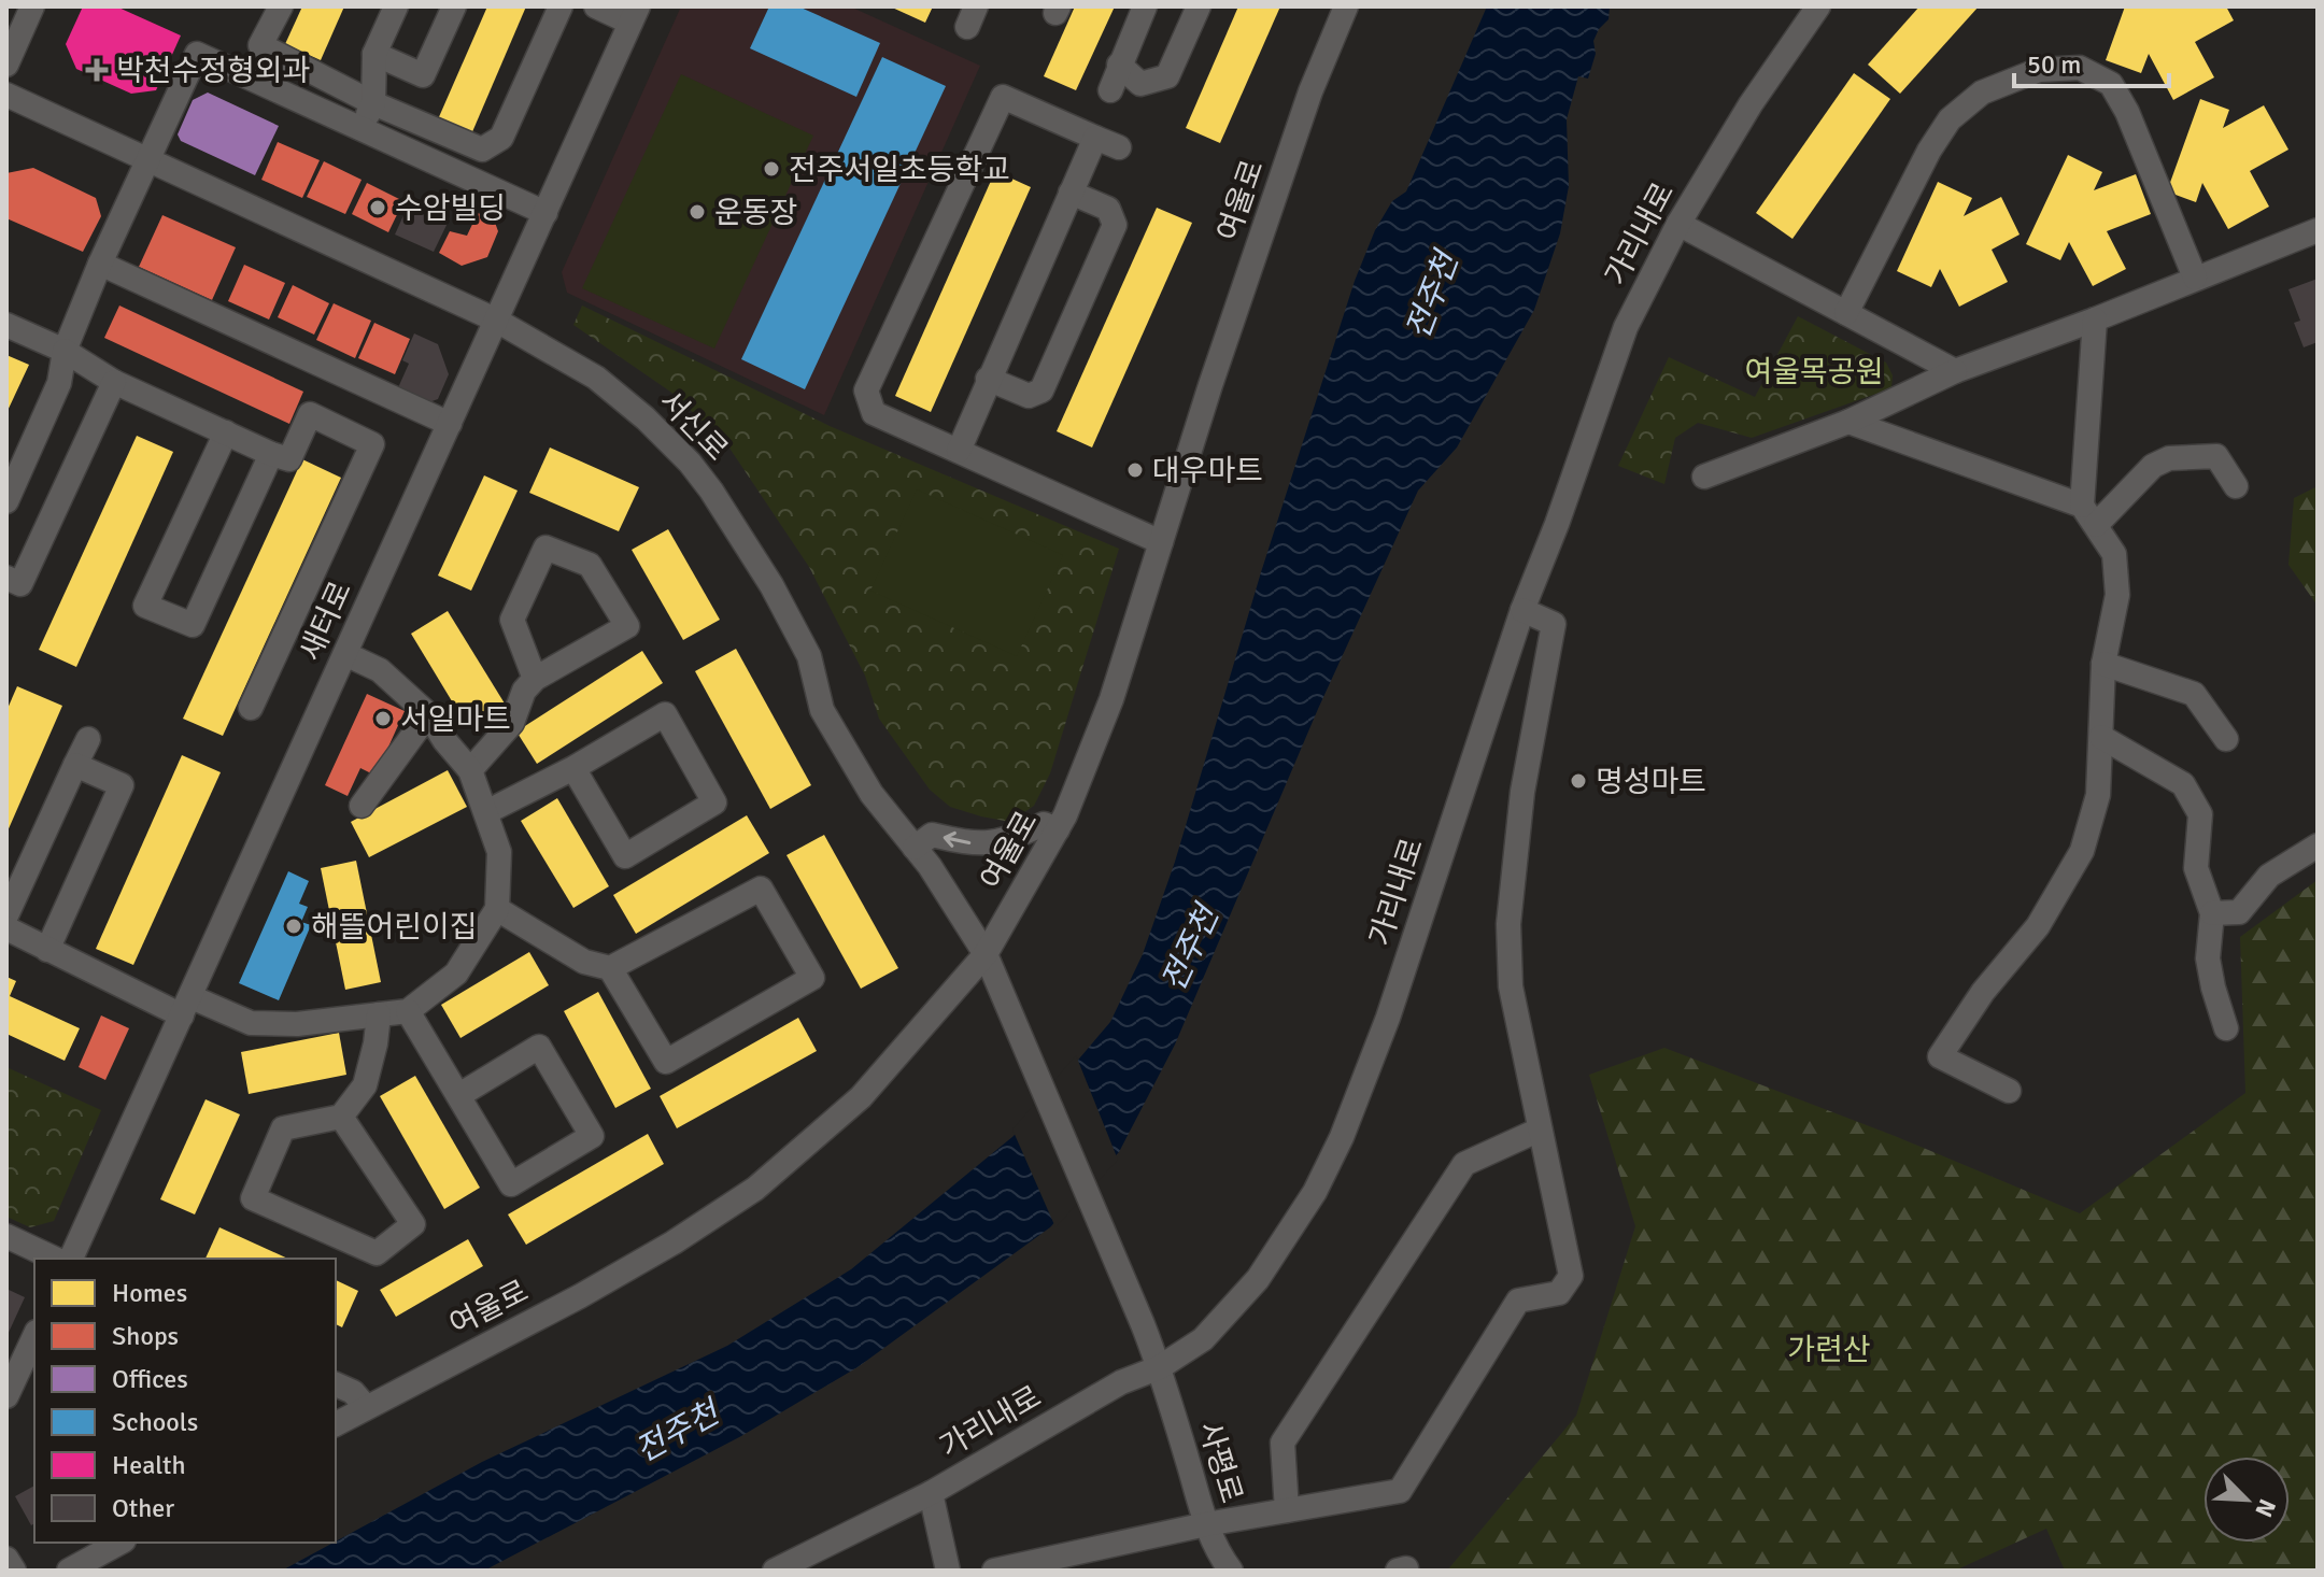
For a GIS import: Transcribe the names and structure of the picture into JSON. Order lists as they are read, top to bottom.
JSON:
{
  "streets": {
    "street": [
      "여울로",
      "가리내로",
      "서신로",
      "새터로",
      "사평로"
    ]
  },
  "crossings": [
    ["여울로", "서신로"],
    ["가리내로", "사평로"],
    ["서신로", "새터로"],
    ["서신로", "사평로"]
  ],
  "water": ["전주천"],
  "parks": ["여울목공원", "가련산"],
  "places": {
    "health": ["박천수정형외과"],
    "other": [
      "전주서일초등학교",
      "수암빌딩",
      "운동장",
      "대우마트",
      "서일마트",
      "명성마트",
      "해뜰어린이집"
    ]
  },
  "legend": [
    "Homes",
    "Shops",
    "Offices",
    "Schools",
    "Health",
    "Other"
  ],
  "scale_bar": "50 m",
  "north": "bottom right"
}
